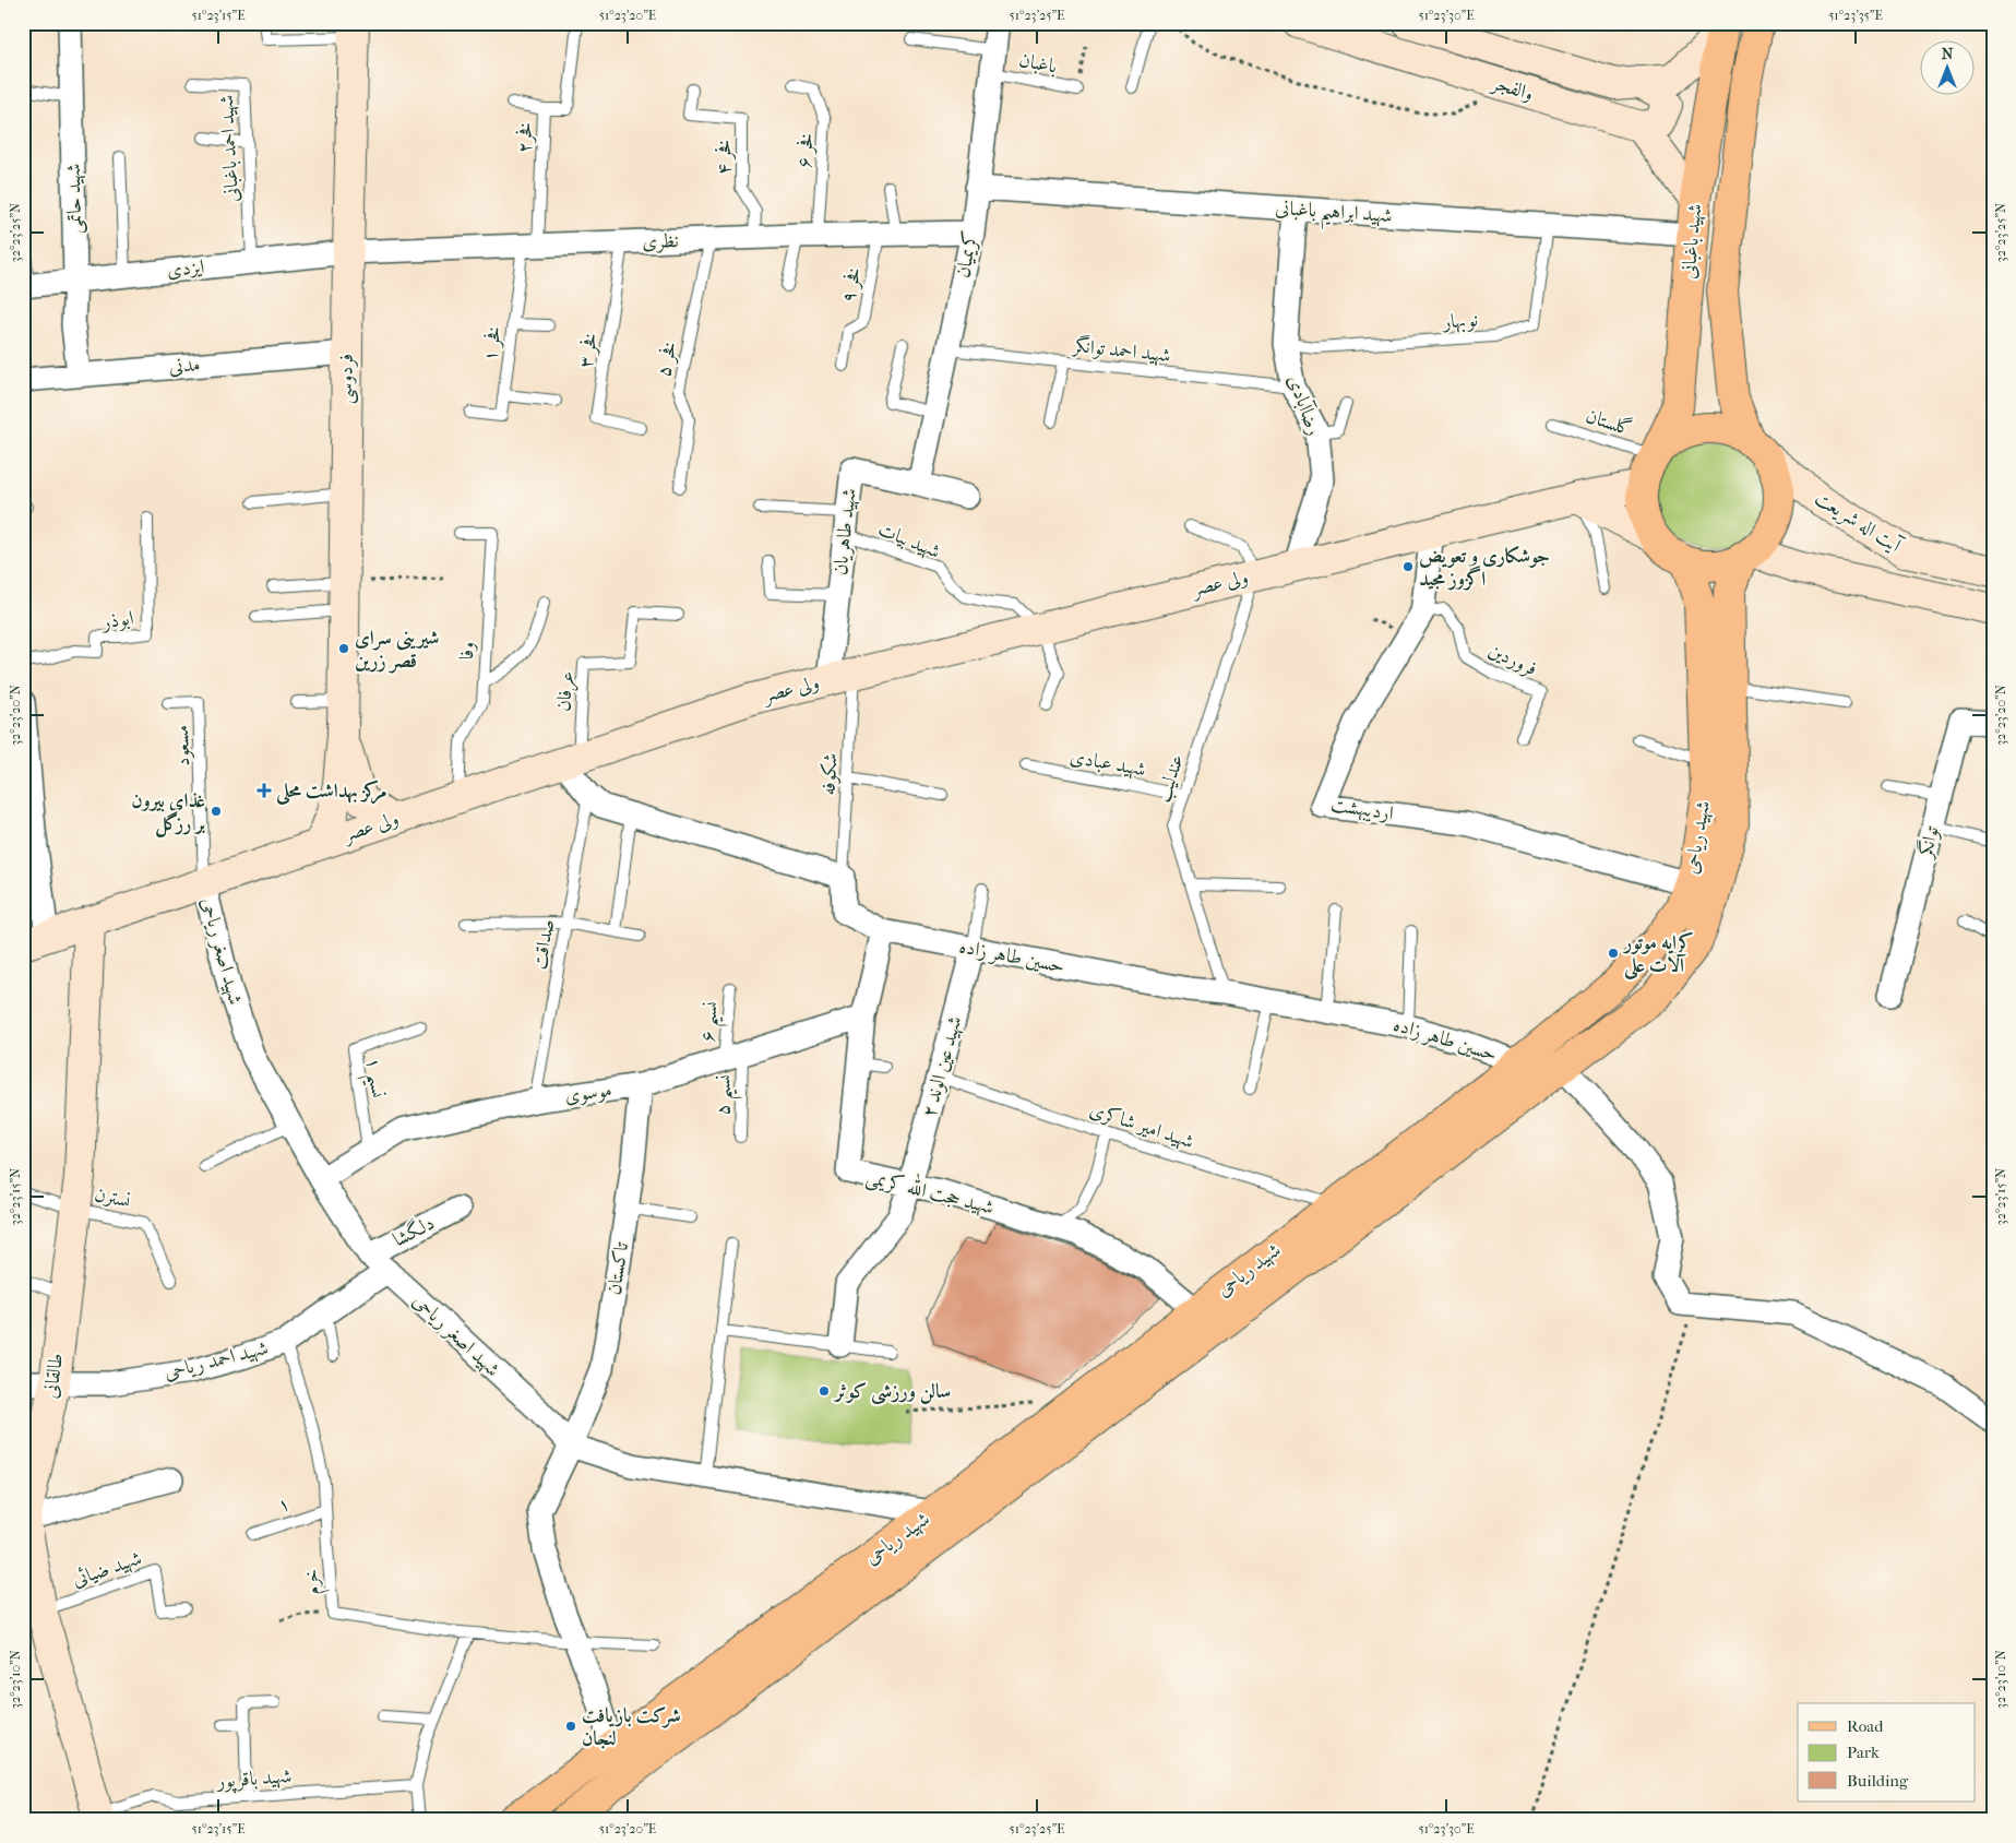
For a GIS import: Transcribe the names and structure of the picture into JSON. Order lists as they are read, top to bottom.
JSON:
{
  "streets": {
    "main road": ["شهید باغبانی", "شهید ریاحی"],
    "street": [
      "والفجر",
      "شهید حاتمی",
      "شهید ابراهیم باغبانی",
      "نظری",
      "کریمیان",
      "ایزدی",
      "مدنی",
      "فردوسی",
      "رضاآبادی",
      "آیت اله شریعت",
      "شهید طاهریان",
      "ولی عصر",
      "اردیبهشت",
      "توانگر",
      "شهید اصغر ریاحی",
      "حسین طاهر زاده",
      "شهید عین الوند ۲",
      "موسوی",
      "شهید حجت الله کریمی",
      "دلگشا",
      "تاکستان",
      "شهید احمد ریاحی",
      "طالقانی"
    ],
    "lane": [
      "باغبان",
      "فخر۲",
      "شهید احمد باغبانی",
      "فخر ۶",
      "فخر ۴",
      "فخر ۹",
      "نوبهار",
      "فخر ۱",
      "فخر ۳",
      "شهید احمد توانگر",
      "فخر ۵",
      "گلستان",
      "شهید بیات",
      "ابوذر",
      "وفا",
      "فروردین",
      "عرفان",
      "مسعود",
      "شهید عبادی",
      "شکوفه",
      "عندلیب",
      "صداقت",
      "نسیم ۶",
      "نسیم ۱",
      "نسیم ۵",
      "شهید امیر شاکری",
      "نسترن",
      "۱",
      "شهید ضیائی",
      "خرم",
      "شهید باقرپور"
    ]
  },
  "crossings": [
    ["باغبان", "کریمیان"],
    ["والفجر", "شهید باغبانی"],
    ["فخر۲", "نظری"],
    ["فخر۲", "فخر ۱"],
    ["شهید احمد باغبانی", "ایزدی"],
    ["فخر ۶", "نظری"],
    ["فخر ۴", "نظری"],
    ["شهید حاتمی", "ایزدی"],
    ["شهید حاتمی", "مدنی"],
    ["شهید ابراهیم باغبانی", "شهید باغبانی"],
    ["شهید ابراهیم باغبانی", "کریمیان"],
    ["شهید ابراهیم باغبانی", "نوبهار"],
    ["شهید ابراهیم باغبانی", "رضاآبادی"],
    ["نظری", "کریمیان"],
    ["نظری", "ایزدی"],
    ["نظری", "فخر ۹"],
    ["نظری", "فخر ۱"],
    ["نظری", "فخر ۳"],
    ["نظری", "فخر ۵"],
    ["نظری", "فردوسی"],
    ["شهید باغبانی", "گلستان"],
    ["شهید باغبانی", "آیت اله شریعت"],
    ["شهید باغبانی", "ولی عصر"],
    ["شهید باغبانی", "شهید ریاحی"],
    ["کریمیان", "شهید احمد توانگر"],
    ["کریمیان", "شهید طاهریان"],
    ["ایزدی", "فردوسی"],
    ["نوبهار", "رضاآبادی"],
    ["شهید احمد توانگر", "رضاآبادی"],
    ["مدنی", "فردوسی"],
    ["فردوسی", "ولی عصر"],
    ["رضاآبادی", "ولی عصر"],
    ["گلستان", "آیت اله شریعت"],
    ["گلستان", "ولی عصر"],
    ["گلستان", "شهید ریاحی"],
    ["آیت اله شریعت", "ولی عصر"],
    ["آیت اله شریعت", "شهید ریاحی"],
    ["شهید طاهریان", "شهید بیات"],
    ["شهید طاهریان", "ولی عصر"],
    ["شهید طاهریان", "شکوفه"],
    ["شهید بیات", "ولی عصر"],
    ["ولی عصر", "وفا"],
    ["ولی عصر", "عرفان"],
    ["ولی عصر", "مسعود"],
    ["ولی عصر", "شکوفه"],
    ["ولی عصر", "عندلیب"],
    ["ولی عصر", "اردیبهشت"],
    ["ولی عصر", "شهید ریاحی"],
    ["ولی عصر", "شهید اصغر ریاحی"],
    ["ولی عصر", "طالقانی"],
    ["فروردین", "اردیبهشت"],
    ["مسعود", "شهید اصغر ریاحی"],
    ["شهید عبادی", "عندلیب"],
    ["شکوفه", "حسین طاهر زاده"],
    ["عندلیب", "حسین طاهر زاده"],
    ["اردیبهشت", "شهید ریاحی"],
    ["شهید ریاحی", "شهید اصغر ریاحی"],
    ["شهید ریاحی", "حسین طاهر زاده"],
    ["شهید ریاحی", "شهید امیر شاکری"],
    ["شهید ریاحی", "شهید حجت الله کریمی"],
    ["شهید ریاحی", "تاکستان"],
    ["صداقت", "موسوی"],
    ["شهید اصغر ریاحی", "موسوی"],
    ["شهید اصغر ریاحی", "دلگشا"],
    ["شهید اصغر ریاحی", "تاکستان"],
    ["شهید اصغر ریاحی", "شهید احمد ریاحی"],
    ["حسین طاهر زاده", "شهید عین الوند ۲"],
    ["حسین طاهر زاده", "شهید حجت الله کریمی"],
    ["نسیم ۶", "موسوی"],
    ["نسیم ۶", "نسیم ۵"],
    ["شهید عین الوند ۲", "شهید امیر شاکری"],
    ["شهید عین الوند ۲", "شهید حجت الله کریمی"],
    ["نسیم ۱", "موسوی"],
    ["موسوی", "نسیم ۵"],
    ["موسوی", "شهید حجت الله کریمی"],
    ["موسوی", "تاکستان"],
    ["نسترن", "طالقانی"],
    ["تاکستان", "خرم"],
    ["شهید احمد ریاحی", "طالقانی"],
    ["شهید احمد ریاحی", "خرم"],
    ["طالقانی", "شهید ضیائی"],
    ["طالقانی", "شهید باقرپور"],
    ["۱", "خرم"]
  ],
  "places": {
    "other": [
      "جوشکاری و تعویض اگزوز مجید",
      "شیرینی سرای قصر زرین",
      "غذای بیرون بر رزگل",
      "کرایه موتور آلات علی",
      "سالن ورزشی کوثر",
      "شرکت بازیافت لنجان"
    ],
    "health": ["مرکز بهداشت محلی"]
  },
  "legend": ["Road", "Park", "Building"],
  "north": "top",
  "coordinates": [
    "51°23'15\"E",
    "51°23'20\"E",
    "51°23'25\"E",
    "51°23'30\"E",
    "51°23'35\"E",
    "32°23'25\"N",
    "32°23'20\"N",
    "32°23'15\"N",
    "32°23'10\"N"
  ]
}
